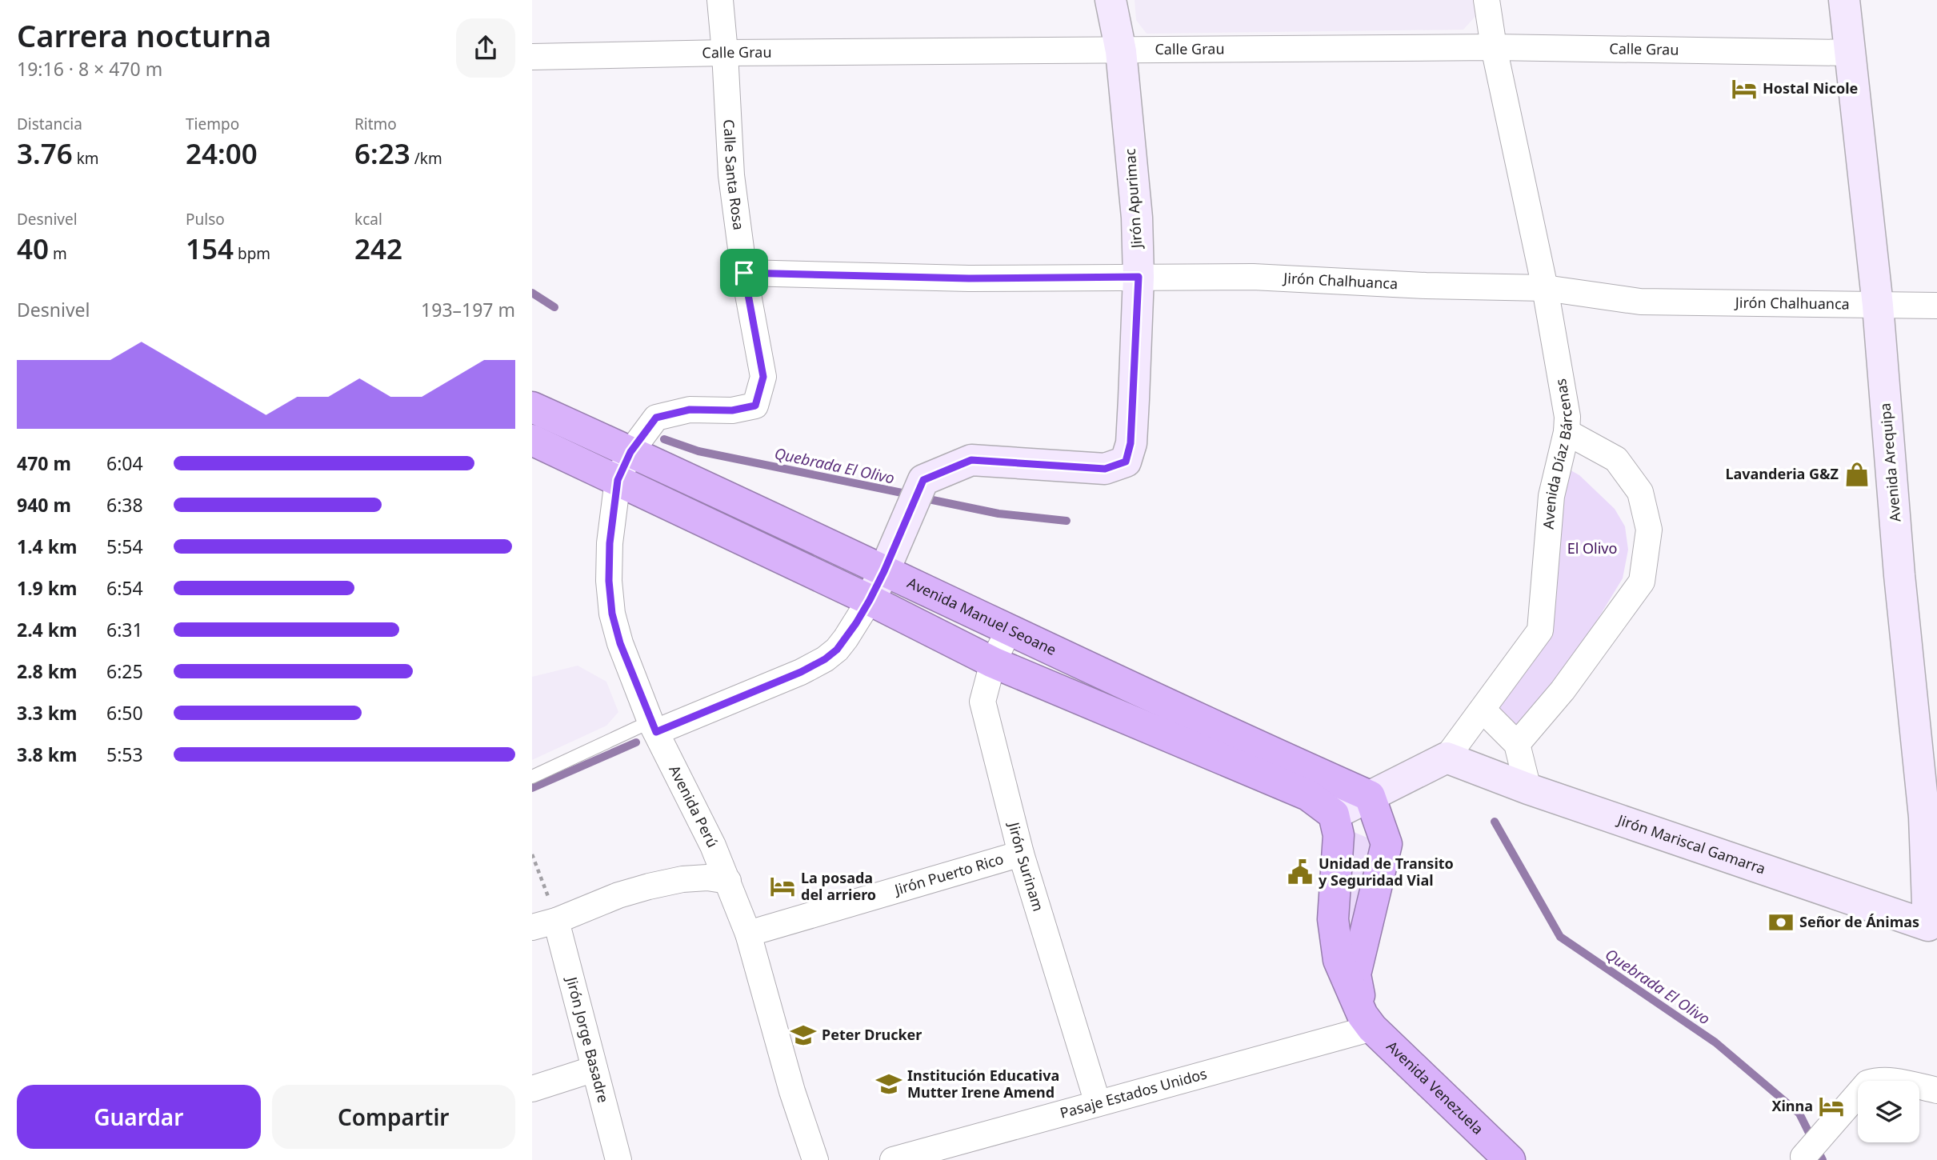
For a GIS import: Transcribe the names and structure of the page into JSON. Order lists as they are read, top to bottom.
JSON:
{
  "streets": {
    "highway": ["Avenida Manuel Seoane", "Avenida Venezuela"],
    "street": [
      "Calle Grau",
      "Calle Santa Rosa",
      "Jirón Apurimac",
      "Jirón Chalhuanca",
      "Avenida Díaz Bárcenas",
      "Avenida Arequipa",
      "Avenida Perú",
      "Jirón Mariscal Gamarra",
      "Jirón Surinam",
      "Jirón Puerto Rico",
      "Jirón Jorge Basadre",
      "Pasaje Estados Unidos"
    ]
  },
  "crossings": [
    ["Calle Grau", "Calle Santa Rosa"],
    ["Calle Grau", "Jirón Apurimac"],
    ["Calle Grau", "Avenida Díaz Bárcenas"],
    ["Calle Grau", "Avenida Arequipa"],
    ["Calle Santa Rosa", "Jirón Chalhuanca"],
    ["Calle Santa Rosa", "Avenida Manuel Seoane"],
    ["Calle Santa Rosa", "Avenida Perú"],
    ["Jirón Apurimac", "Jirón Chalhuanca"],
    ["Jirón Apurimac", "Avenida Manuel Seoane"],
    ["Jirón Chalhuanca", "Avenida Díaz Bárcenas"],
    ["Jirón Chalhuanca", "Avenida Arequipa"],
    ["Avenida Díaz Bárcenas", "Avenida Manuel Seoane"],
    ["Avenida Díaz Bárcenas", "Jirón Mariscal Gamarra"],
    ["Avenida Díaz Bárcenas", "Avenida Venezuela"],
    ["Avenida Arequipa", "Jirón Mariscal Gamarra"],
    ["Avenida Manuel Seoane", "Avenida Perú"],
    ["Avenida Manuel Seoane", "Jirón Surinam"],
    ["Avenida Perú", "Jirón Puerto Rico"],
    ["Jirón Surinam", "Jirón Puerto Rico"],
    ["Jirón Surinam", "Pasaje Estados Unidos"],
    ["Avenida Venezuela", "Pasaje Estados Unidos"]
  ],
  "water": ["Quebrada El Olivo"],
  "parks": ["El Olivo"],
  "places": {
    "hotel": ["Hostal Nicole", "La posada del arriero", "Xinna"],
    "shop": ["Lavanderia G&Z"],
    "public building": ["Unidad de Transito y Seguridad Vial"],
    "bank": ["Señor de Ánimas"],
    "school or university": ["Peter Drucker", "Institución Educativa Mutter Irene Amend"]
  },
  "page": {
    "heading": ["Carrera nocturna", "19:16 · 8 × 470 m"],
    "stats": [
      ["Distancia", "3.76 km"],
      ["Tiempo", "24:00"],
      ["Ritmo", "6:23 /km"],
      ["Desnivel", "40 m"],
      ["Pulso", "154 bpm"],
      ["kcal", "242"]
    ],
    "chart": ["Desnivel", "193–197 m"],
    "list": [
      {
        "name": "470 m",
        "note": "6:04"
      },
      {
        "name": "940 m",
        "note": "6:38"
      },
      {
        "name": "1.4 km",
        "note": "5:54"
      },
      {
        "name": "1.9 km",
        "note": "6:54"
      },
      {
        "name": "2.4 km",
        "note": "6:31"
      },
      {
        "name": "2.8 km",
        "note": "6:25"
      },
      {
        "name": "3.3 km",
        "note": "6:50"
      },
      {
        "name": "3.8 km",
        "note": "5:53"
      }
    ],
    "buttons": ["Guardar", "Compartir"]
  }
}
